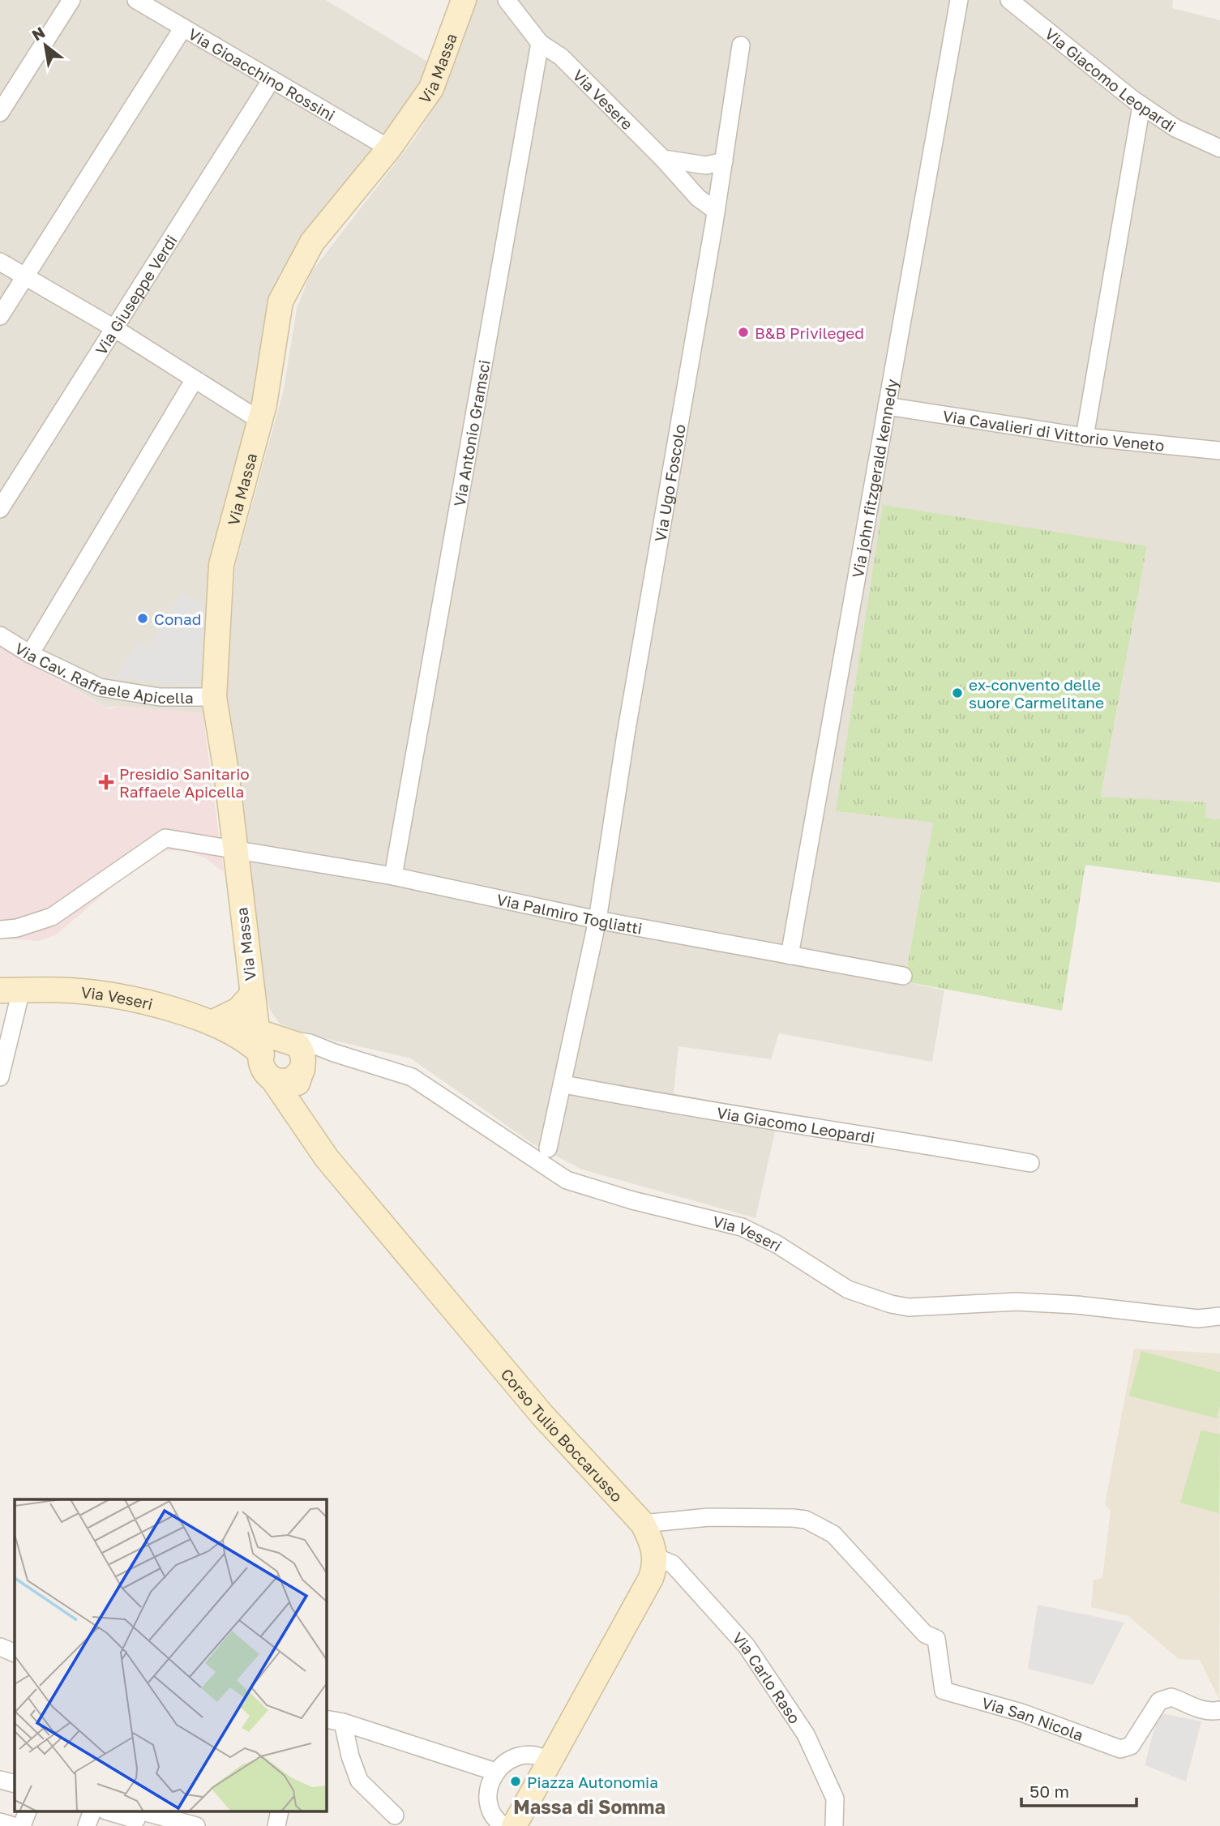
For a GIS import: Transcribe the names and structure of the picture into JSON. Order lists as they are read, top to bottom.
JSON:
{
  "streets": {
    "street": [
      "Via Massa",
      "Via Gioacchino Rossini",
      "Via Giacomo Leopardi",
      "Via Vesere",
      "Via Giuseppe Verdi",
      "Via Cavalieri di Vittorio Veneto",
      "Via Antonio Gramsci",
      "Via john fitzgerald kennedy",
      "Via Ugo Foscolo",
      "Via Cav. Raffaele Apicella",
      "Via Palmiro Togliatti",
      "Via Veseri",
      "Corso Tulio Boccarusso",
      "Via Carlo Raso",
      "Via San Nicola"
    ]
  },
  "crossings": [
    ["Via Massa", "Via Gioacchino Rossini"],
    ["Via Massa", "Via Cav. Raffaele Apicella"],
    ["Via Massa", "Via Palmiro Togliatti"],
    ["Via Massa", "Via Veseri"],
    ["Via Massa", "Corso Tulio Boccarusso"],
    ["Via Gioacchino Rossini", "Via Giuseppe Verdi"],
    ["Via Vesere", "Via Antonio Gramsci"],
    ["Via Vesere", "Via Ugo Foscolo"],
    ["Via Cavalieri di Vittorio Veneto", "Via john fitzgerald kennedy"],
    ["Via Antonio Gramsci", "Via Palmiro Togliatti"],
    ["Via john fitzgerald kennedy", "Via Palmiro Togliatti"],
    ["Via Ugo Foscolo", "Via Palmiro Togliatti"],
    ["Via Veseri", "Corso Tulio Boccarusso"],
    ["Corso Tulio Boccarusso", "Via Carlo Raso"],
    ["Corso Tulio Boccarusso", "Via San Nicola"]
  ],
  "districts": ["Massa di Somma"],
  "places": {
    "other": [
      "B&B Privileged",
      "Conad",
      "ex-convento delle suore Carmelitane",
      "Piazza Autonomia"
    ],
    "health": ["Presidio Sanitario Raffaele Apicella"]
  },
  "scale_bar": "50 m",
  "north": "top left"
}
